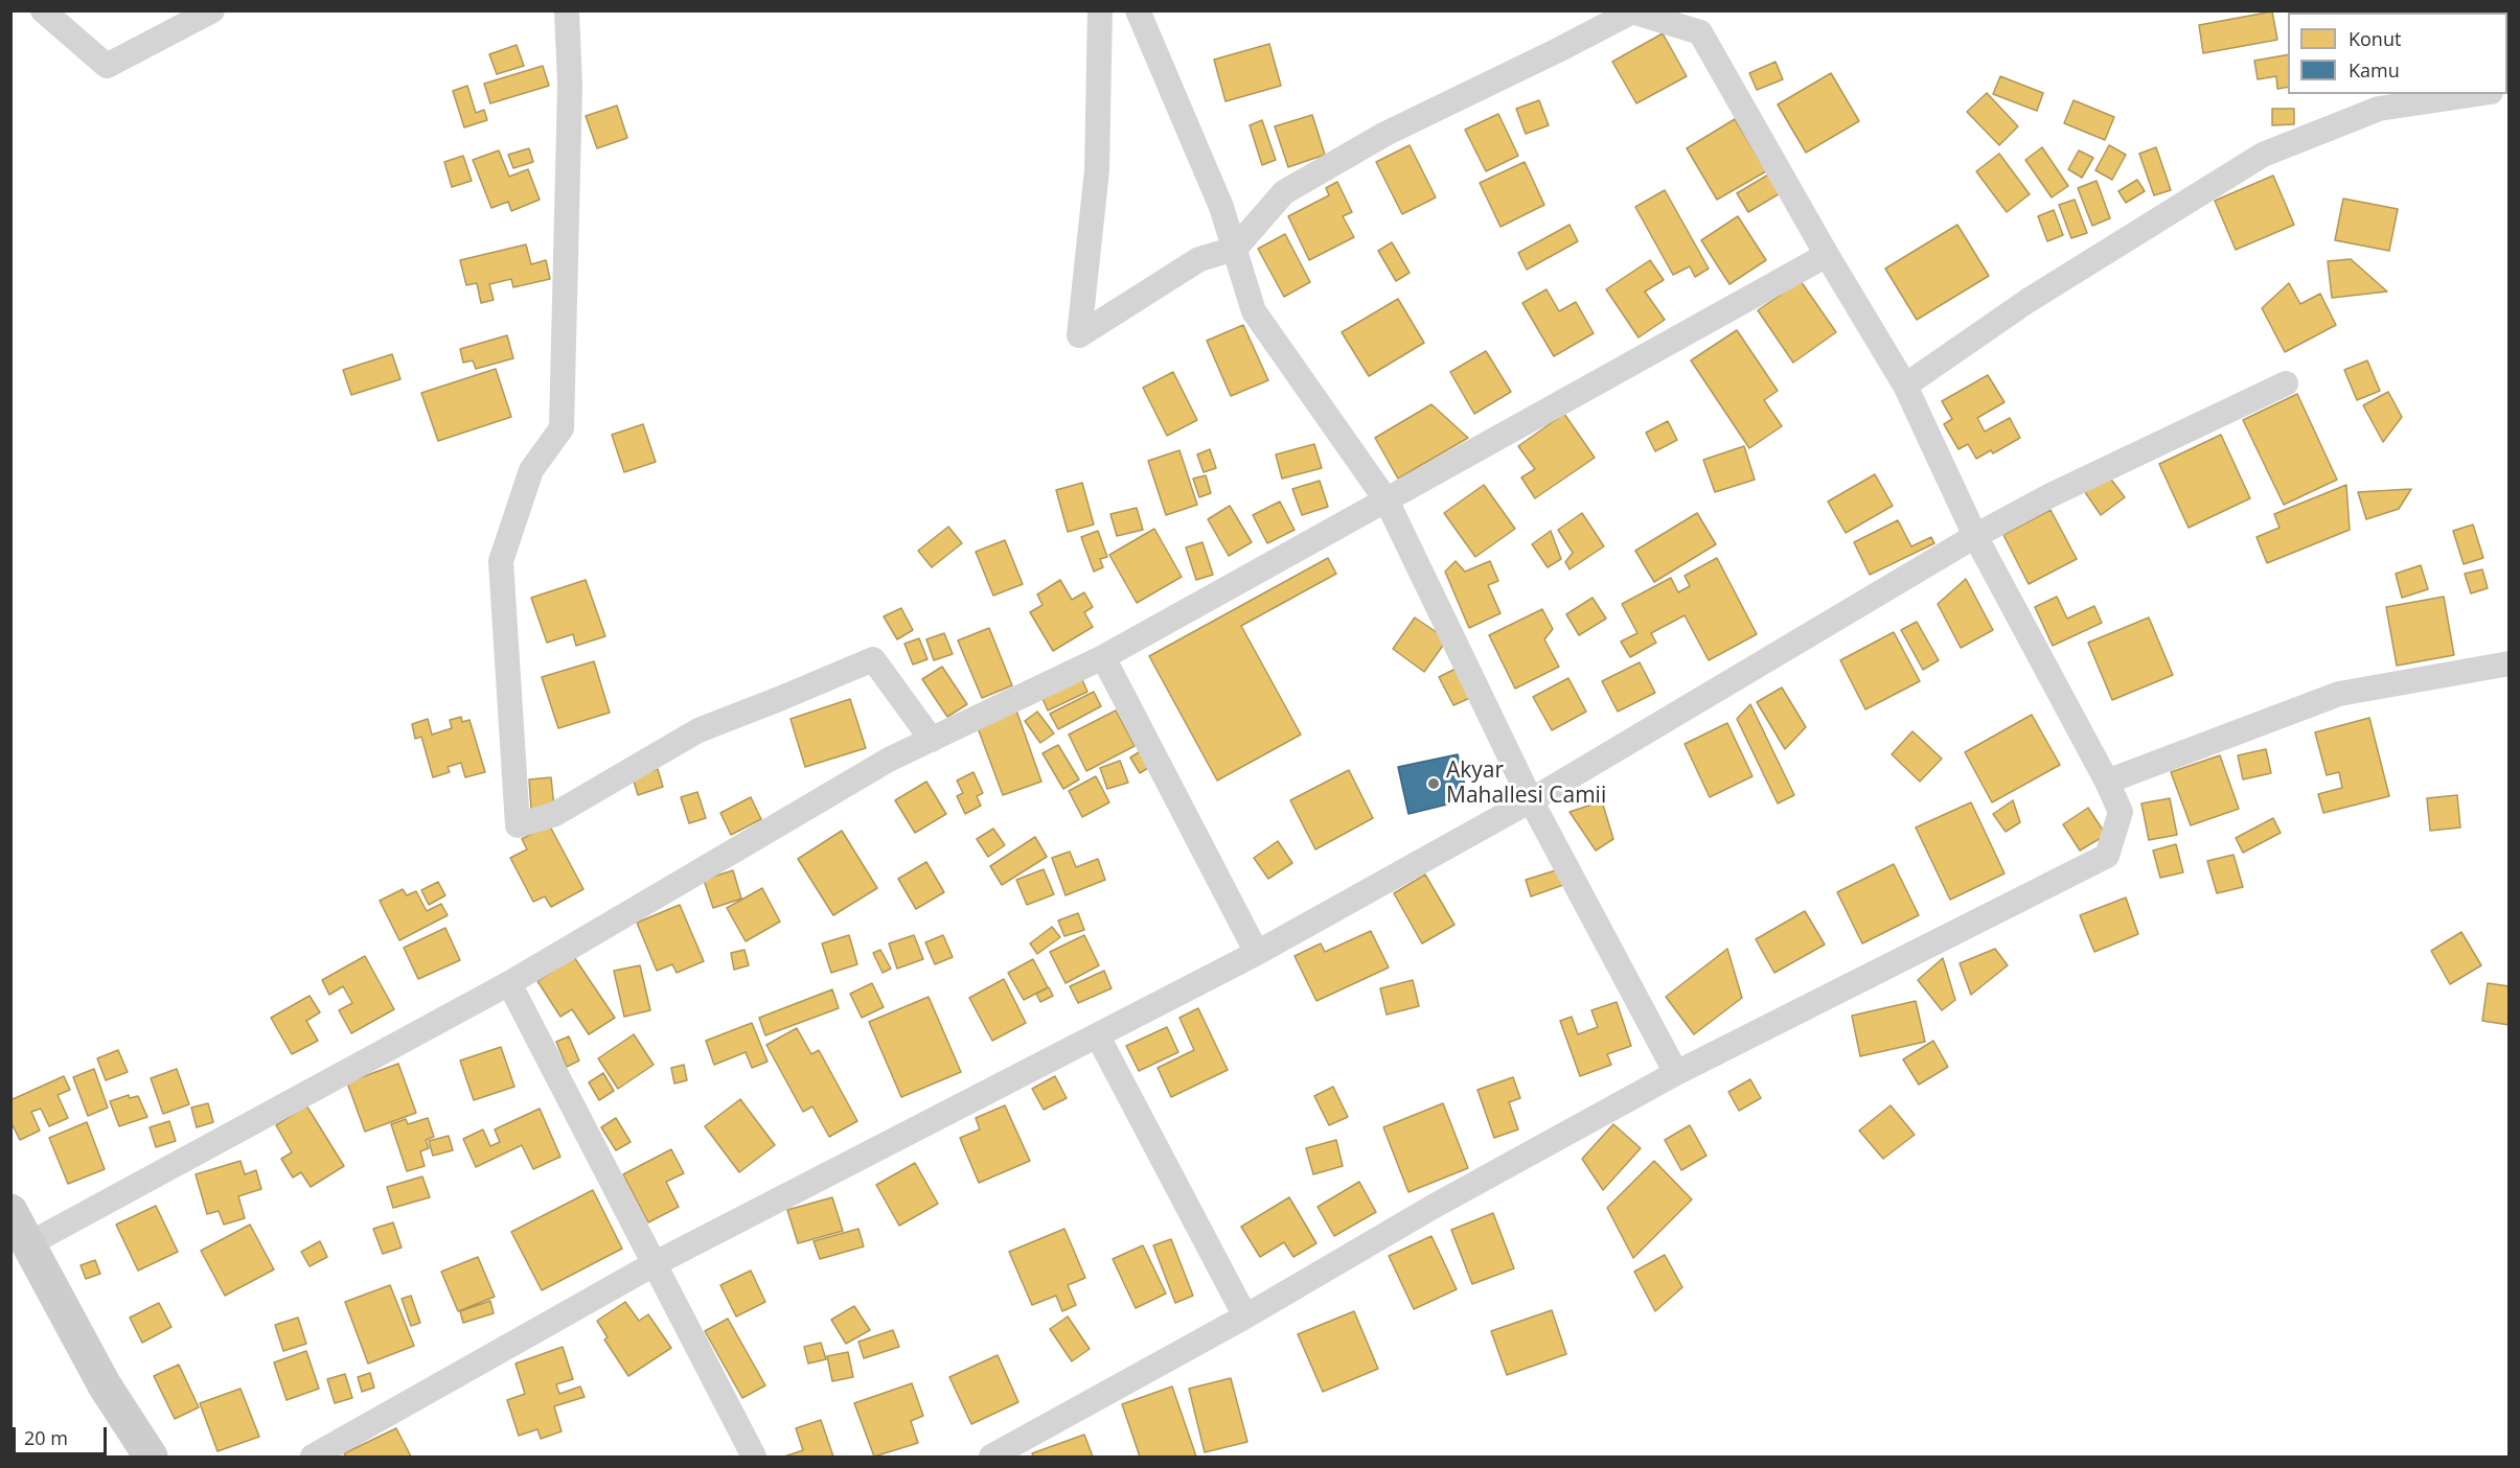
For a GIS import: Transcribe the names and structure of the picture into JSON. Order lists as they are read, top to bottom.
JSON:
{
  "places": ["Akyar Mahallesi Camii"],
  "legend": ["Konut", "Kamu"],
  "scale_bar": "20 m"
}
